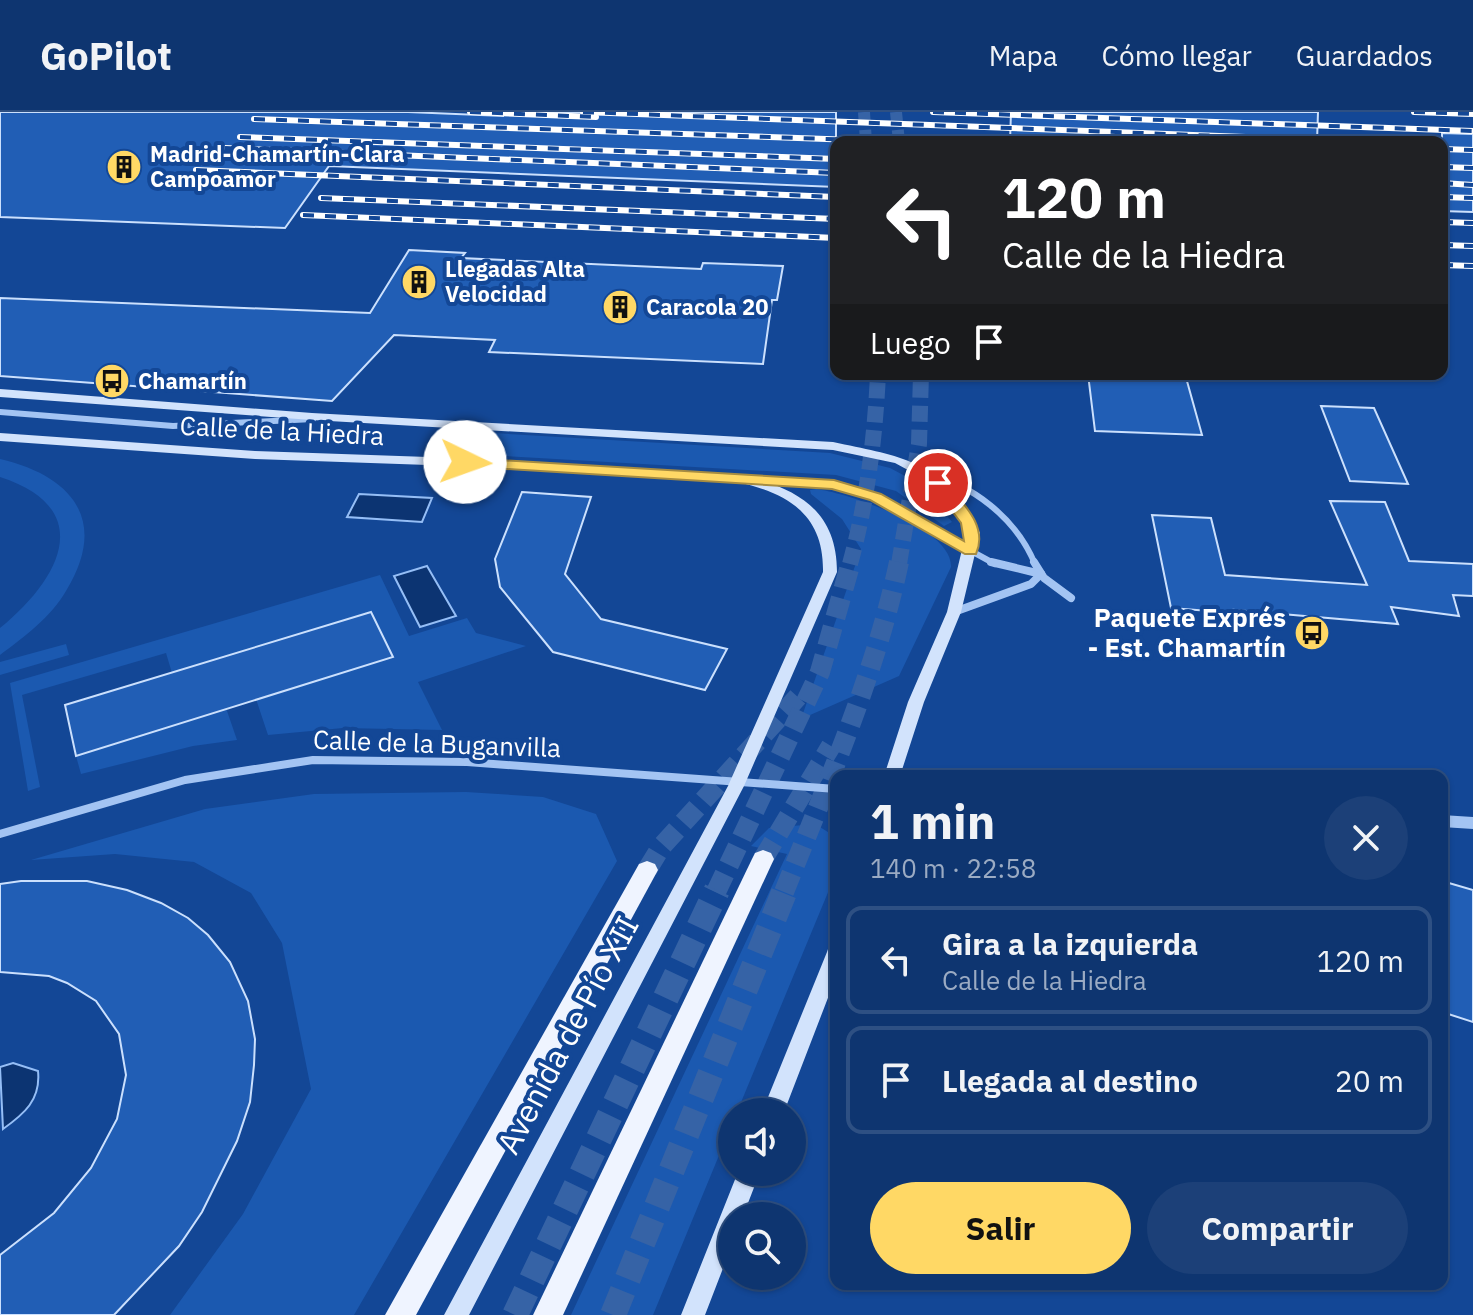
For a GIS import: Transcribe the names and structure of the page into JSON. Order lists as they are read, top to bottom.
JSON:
{
  "streets": {
    "main road": ["Calle de la Hiedra", "Avenida de Pío XII"],
    "street": ["Calle de la Buganvilla"]
  },
  "crossings": [
    ["Calle de la Hiedra", "Calle de la Buganvilla"],
    ["Calle de la Hiedra", "Avenida de Pío XII"],
    ["Calle de la Buganvilla", "Avenida de Pío XII"]
  ],
  "places": {
    "building": ["Madrid-Chamartín-Clara Campoamor", "Llegadas Alta Velocidad", "Caracola 20"],
    "bus stop": ["Chamartín", "Paquete Exprés - Est. Chamartín"]
  },
  "page": {
    "header": "GoPilot",
    "nav": ["Mapa", "Cómo llegar", "Guardados"],
    "turn": ["120 m", "Calle de la Hiedra"],
    "then": "Luego",
    "heading": ["1 min", "140 m · 22:58"],
    "list": [
      {
        "name": "Gira a la izquierda",
        "note": "Calle de la Hiedra",
        "value": "120 m"
      },
      {
        "name": "Llegada al destino",
        "value": "20 m"
      }
    ],
    "buttons": ["Salir", "Compartir"]
  }
}
